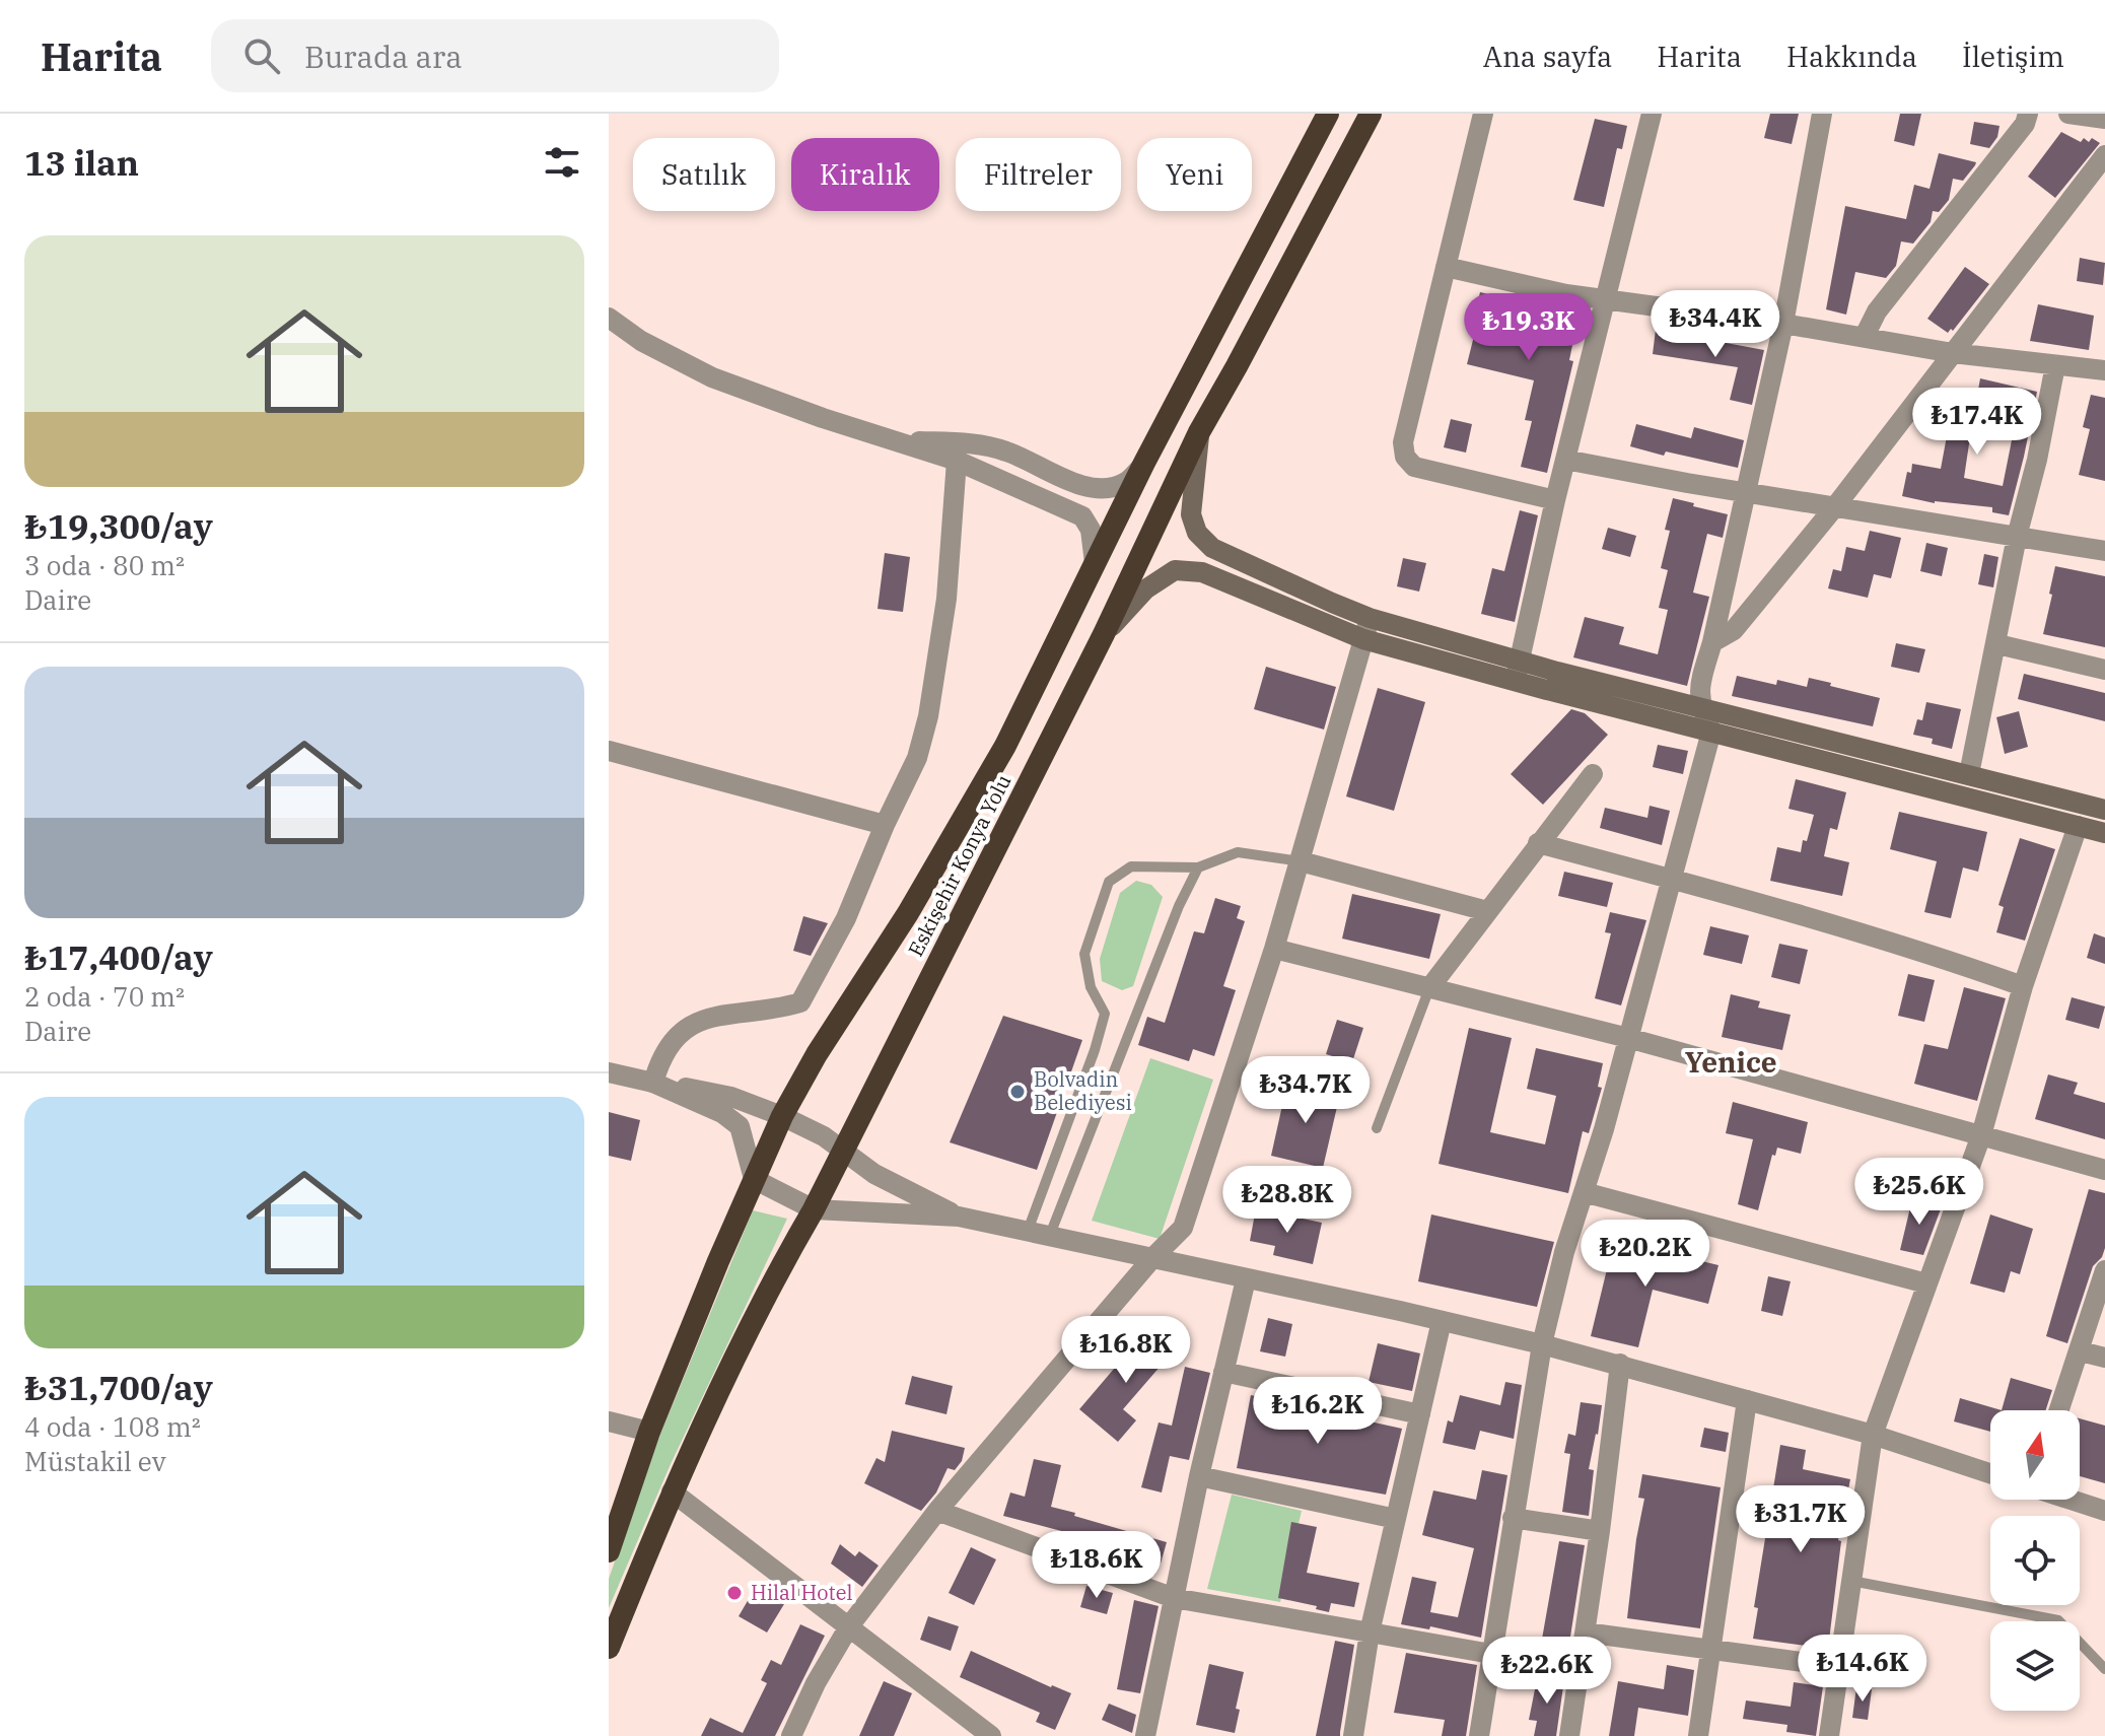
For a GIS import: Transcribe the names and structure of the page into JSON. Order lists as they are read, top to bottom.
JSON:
{
  "streets": {
    "highway": ["Eskişehir Konya Yolu"]
  },
  "districts": ["Yenice"],
  "places": ["Bolvadin Belediyesi", "Hilal Hotel"],
  "north": "top",
  "page": {
    "header": "Harita",
    "search": "Burada ara",
    "nav": [
      "Ana sayfa",
      "Harita",
      "Hakkında",
      "İletişim"
    ],
    "heading": "13 ilan",
    "chip": [
      "Satılık",
      "Kiralık",
      "Filtreler",
      "Yeni"
    ],
    "list": [
      {
        "name": "₺19,300/ay",
        "note": "3 oda · 80 m² · Daire"
      },
      {
        "name": "₺17,400/ay",
        "note": "2 oda · 70 m² · Daire"
      },
      {
        "name": "₺31,700/ay",
        "note": "4 oda · 108 m² · Müstakil ev"
      }
    ],
    "price": [
      "₺34.4K",
      "₺19.3K",
      "₺17.4K",
      "₺34.7K",
      "₺25.6K",
      "₺28.8K",
      "₺20.2K",
      "₺16.8K",
      "₺16.2K",
      "₺31.7K",
      "₺18.6K",
      "₺14.6K",
      "₺22.6K"
    ]
  }
}
